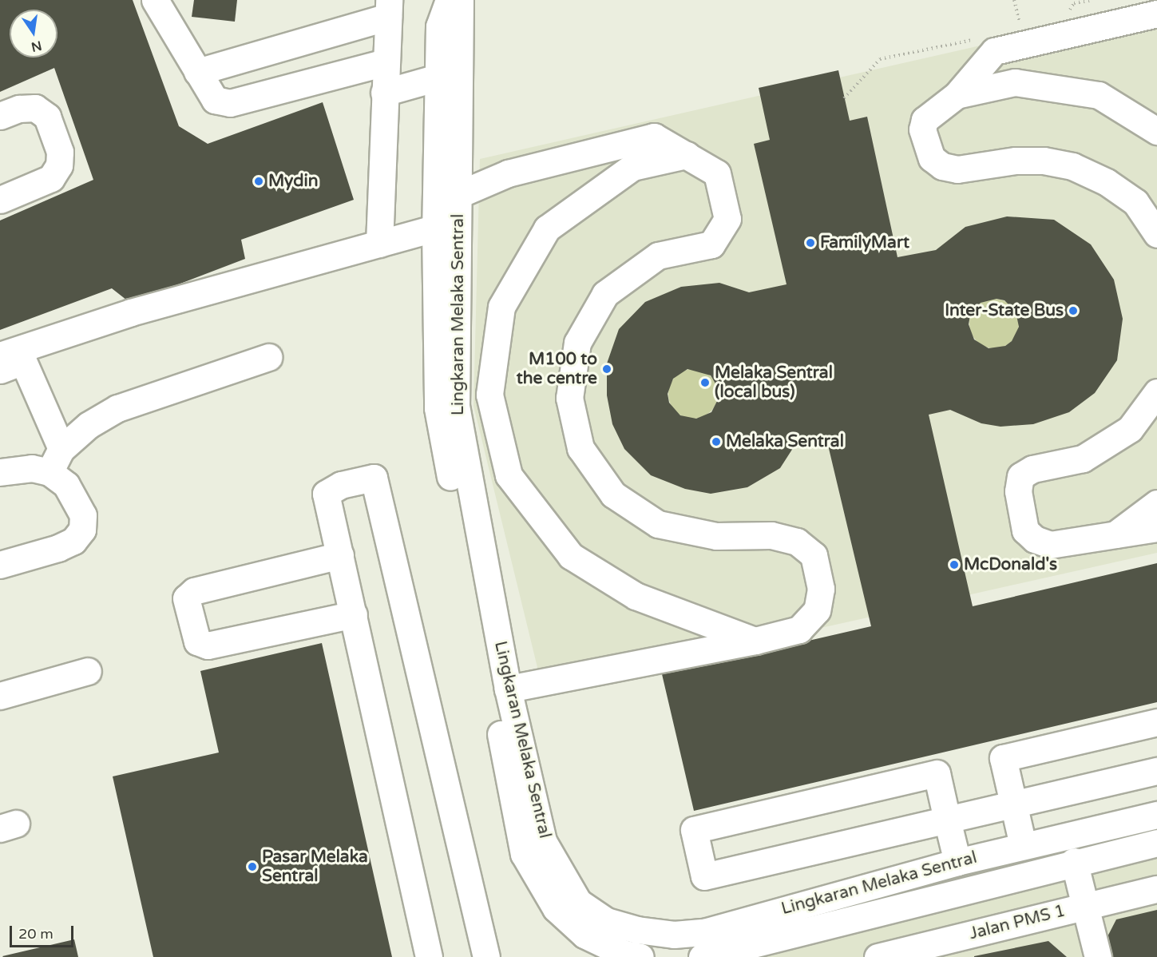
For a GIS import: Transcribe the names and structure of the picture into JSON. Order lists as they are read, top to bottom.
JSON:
{
  "streets": {
    "street": ["Lingkaran Melaka Sentral", "Jalan PMS 1"]
  },
  "places": [
    "Mydin",
    "FamilyMart",
    "Inter-State Bus",
    "M100 to the centre",
    "Melaka Sentral (local bus)",
    "Melaka Sentral",
    "McDonald's",
    "Pasar Melaka Sentral"
  ],
  "scale_bar": "20 m",
  "north": "bottom"
}
